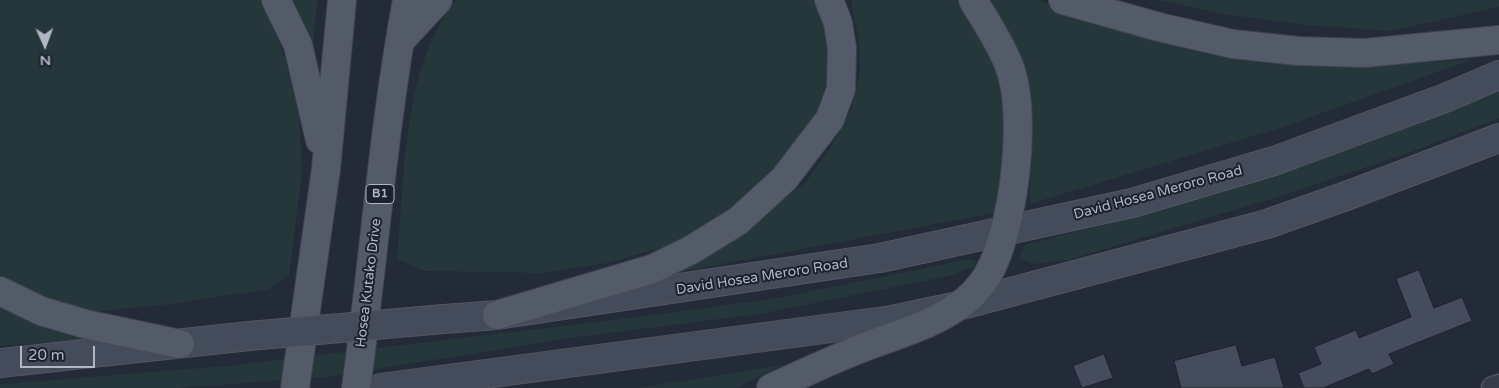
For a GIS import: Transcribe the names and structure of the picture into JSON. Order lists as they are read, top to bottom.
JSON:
{
  "streets": {
    "main road": ["David Hosea Meroro Road", "B1", "Hosea Kutako Drive"]
  },
  "scale_bar": "20 m",
  "north": "bottom"
}
